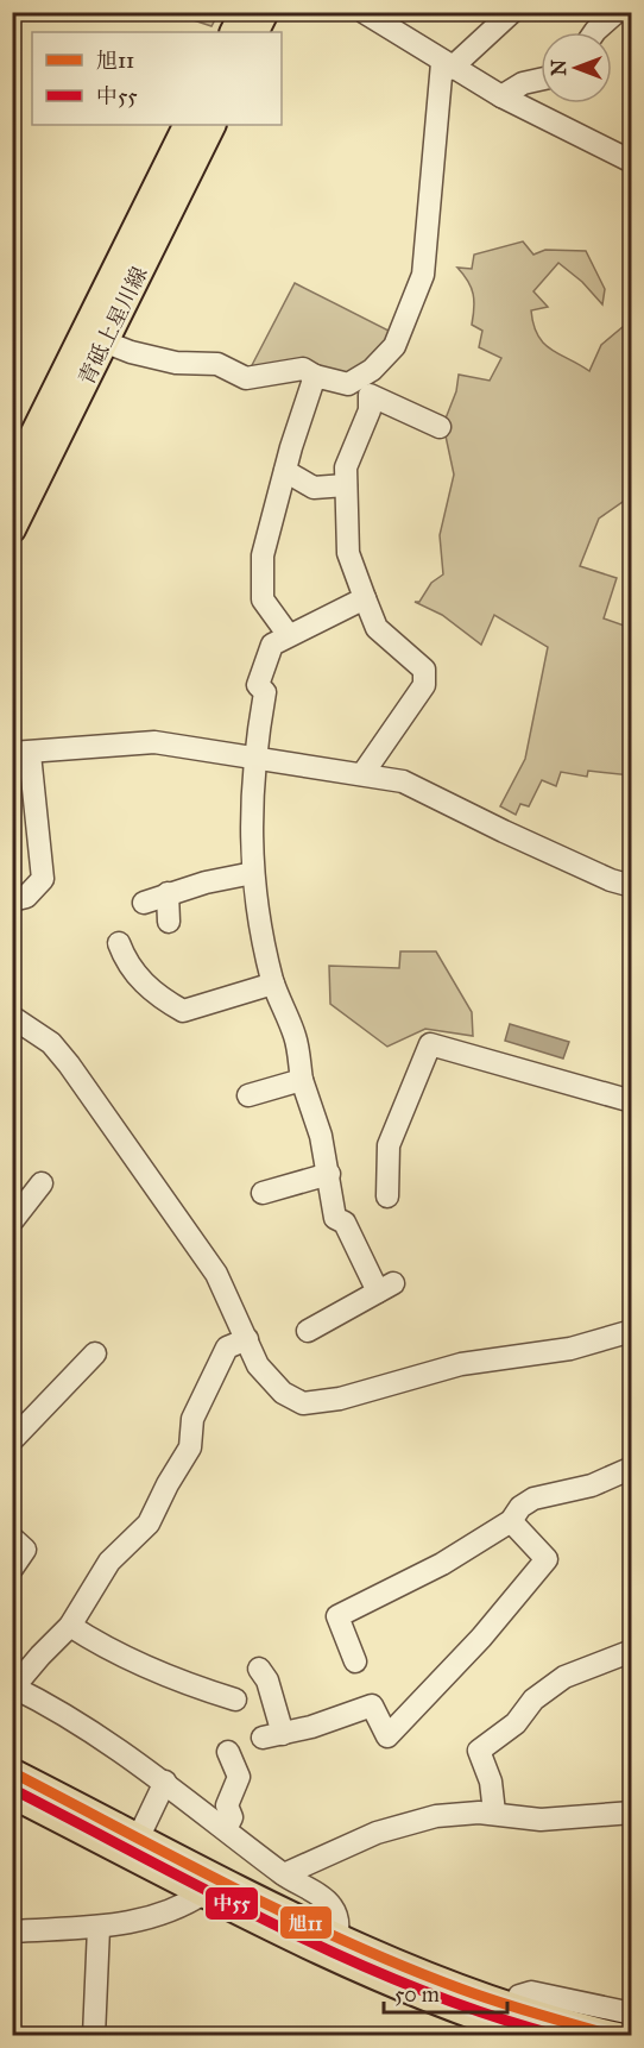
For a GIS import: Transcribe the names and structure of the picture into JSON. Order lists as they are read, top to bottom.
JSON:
{
  "streets": {
    "main road": ["青砥上星川線"]
  },
  "lines": ["transit line 旭11", "transit line 中55"],
  "legend": ["旭11", "中55"],
  "scale_bar": "50 m",
  "north": "left"
}
